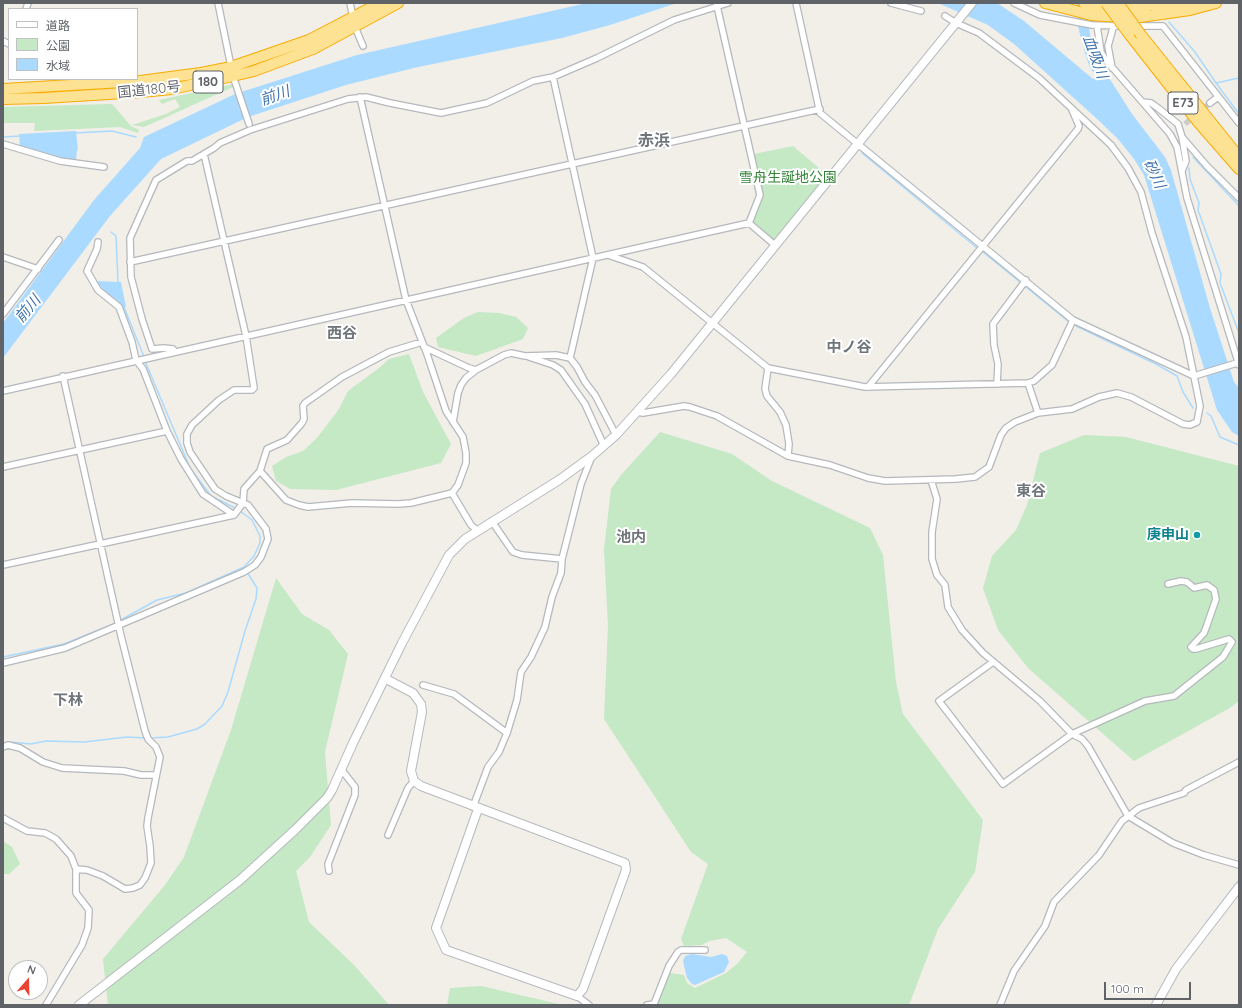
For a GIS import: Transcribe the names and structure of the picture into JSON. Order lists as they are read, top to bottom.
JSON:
{
  "streets": {
    "highway": ["180", "国道180号", "E73"]
  },
  "districts": [
    "赤浜",
    "西谷",
    "中ノ谷",
    "東谷",
    "池内",
    "下林"
  ],
  "water": ["血吸川", "前川", "砂川"],
  "parks": ["雪舟生誕地公園"],
  "places": ["庚申山"],
  "legend": ["道路", "公園", "水域"],
  "scale_bar": "100 m",
  "north": "top"
}
